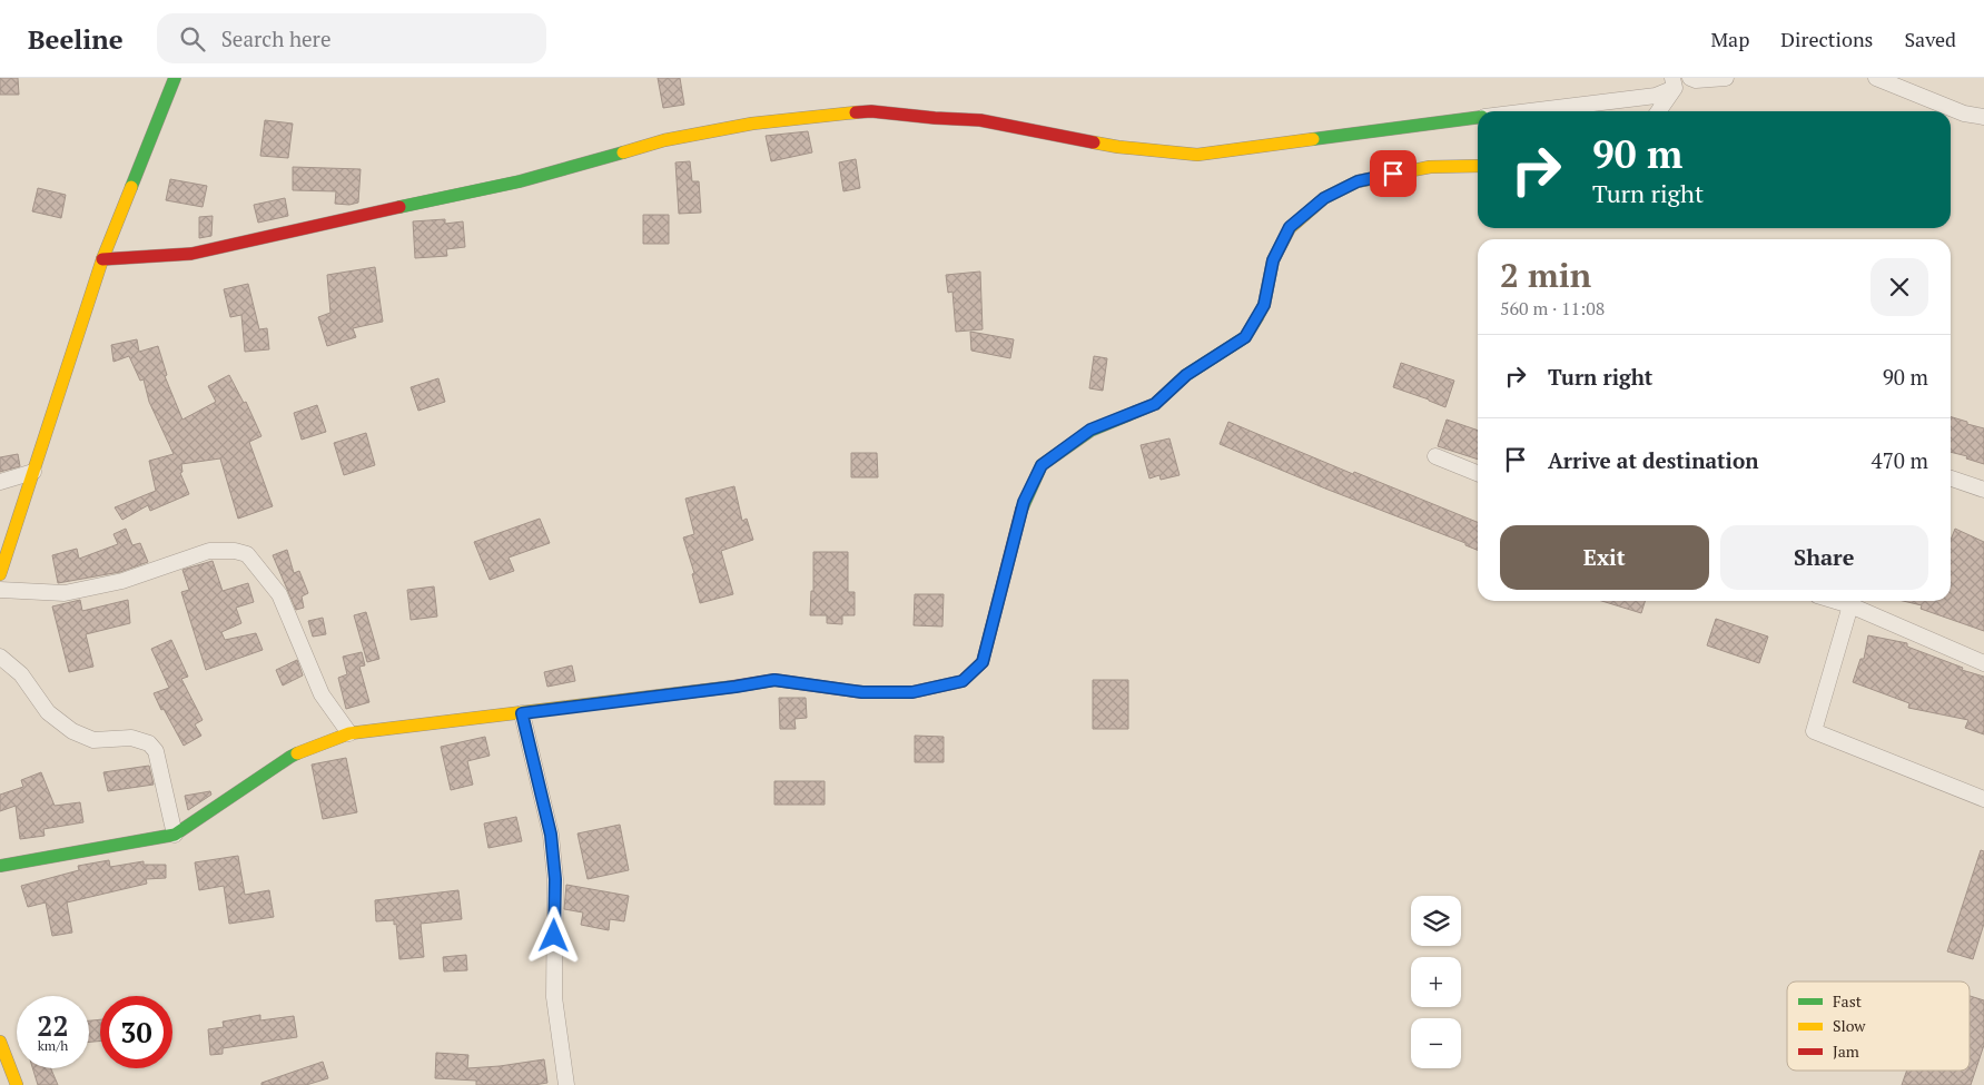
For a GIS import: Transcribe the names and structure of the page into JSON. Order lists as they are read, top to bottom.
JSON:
{
  "legend": ["Fast", "Slow", "Jam"],
  "page": {
    "header": "Beeline",
    "search": "Search here",
    "nav": ["Map", "Directions", "Saved"],
    "turn": ["90 m", "Turn right"],
    "heading": ["2 min", "560 m · 11:08"],
    "list": [
      {
        "name": "Turn right",
        "value": "90 m"
      },
      {
        "name": "Arrive at destination",
        "value": "470 m"
      }
    ],
    "buttons": ["Exit", "Share"],
    "map_buttons": ["+", "−"],
    "speed": "22 km/h",
    "limit": "30"
  }
}
